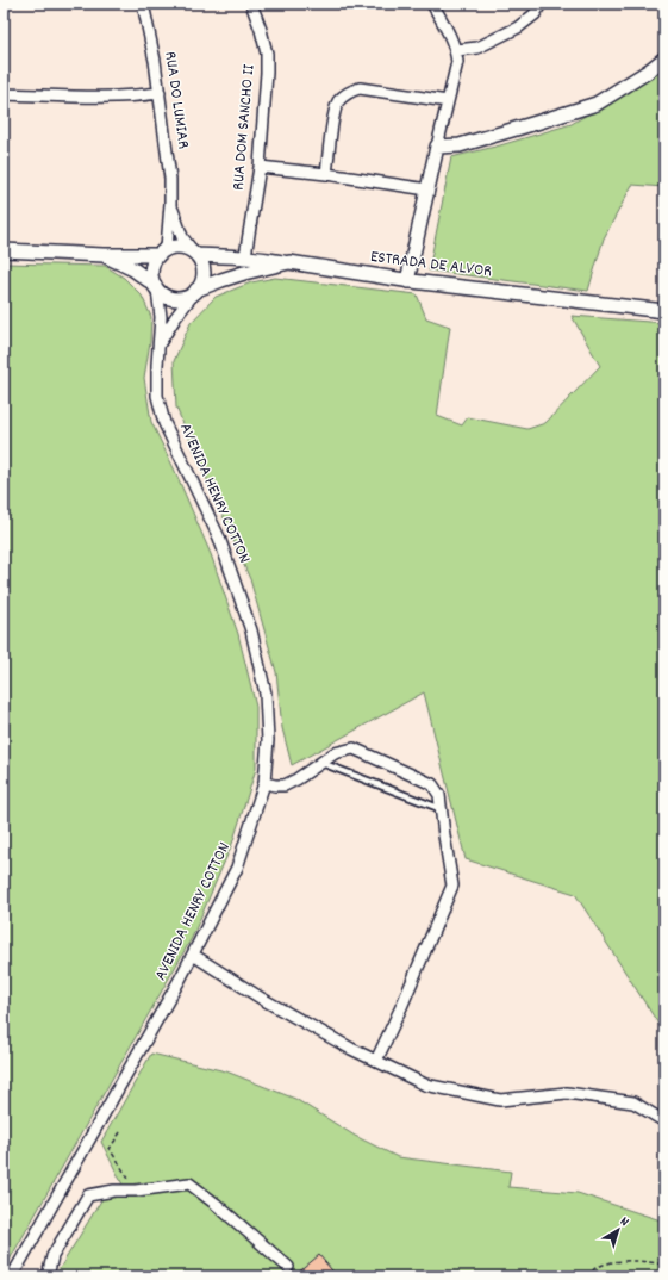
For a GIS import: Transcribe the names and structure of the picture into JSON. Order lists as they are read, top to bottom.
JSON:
{
  "streets": {
    "street": [
      "RUA DO LUMIAR",
      "RUA DOM SANCHO II",
      "ESTRADA DE ALVOR",
      "AVENIDA HENRY COTTON"
    ]
  },
  "crossings": [
    ["RUA DOM SANCHO II", "ESTRADA DE ALVOR"],
    ["ESTRADA DE ALVOR", "AVENIDA HENRY COTTON"]
  ],
  "north": "top right"
}
